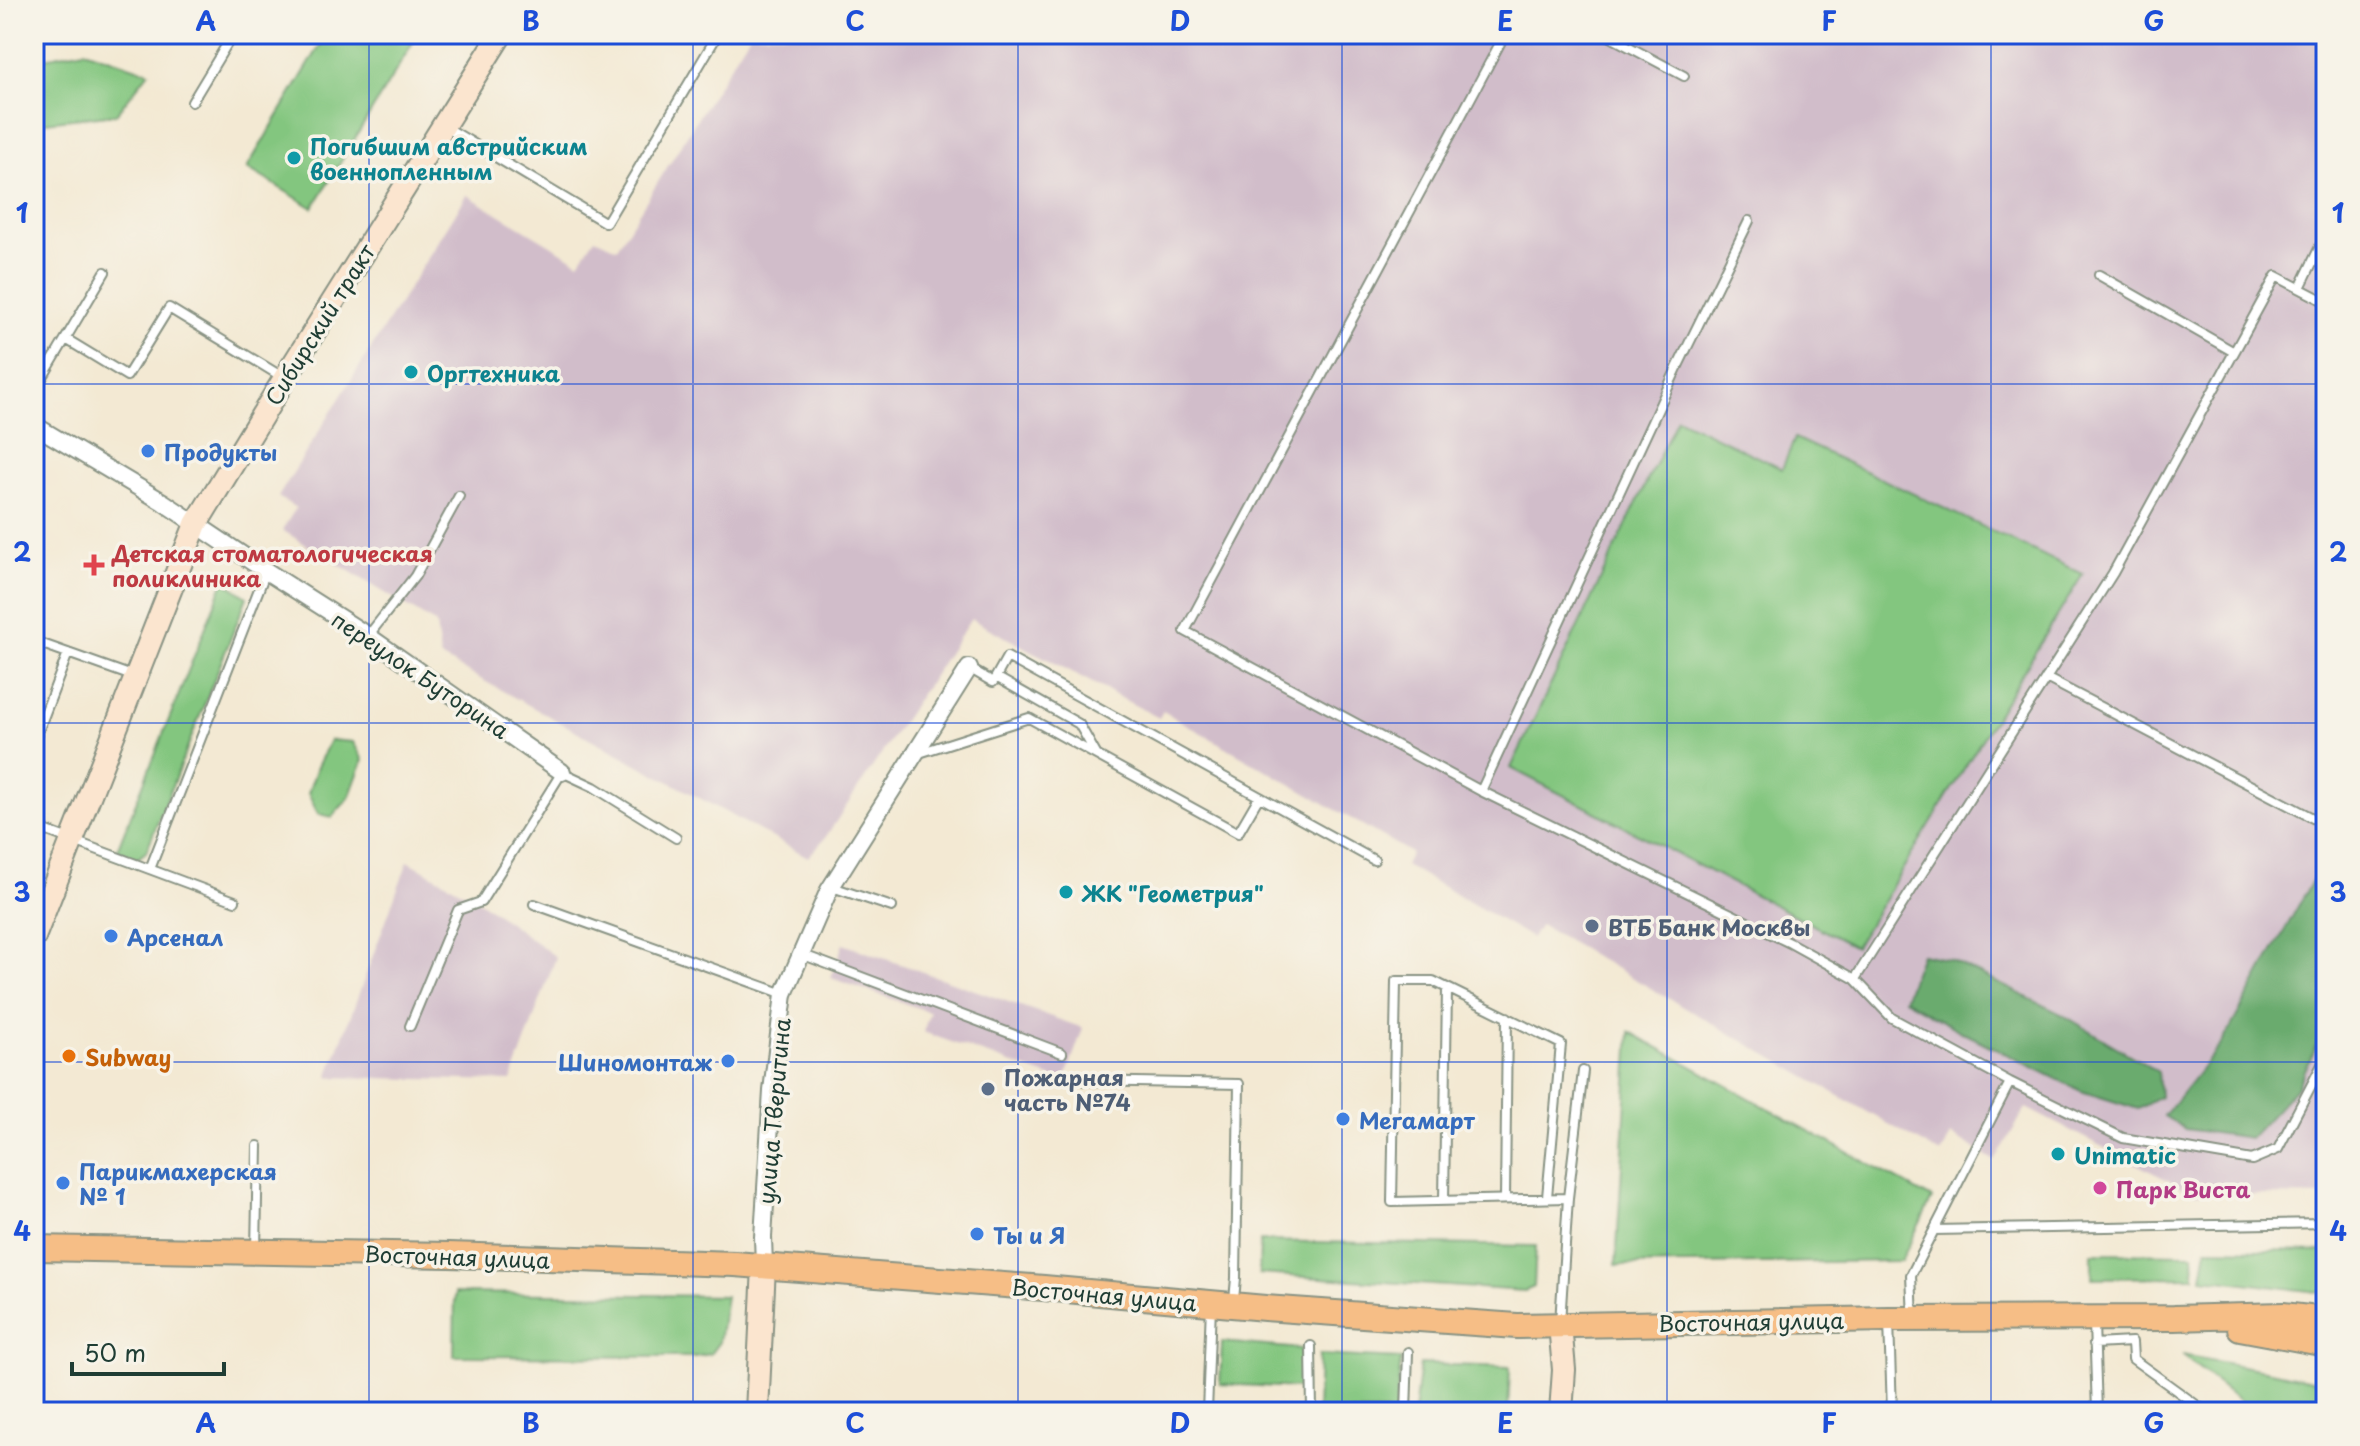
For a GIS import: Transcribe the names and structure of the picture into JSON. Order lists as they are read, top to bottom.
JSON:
{
  "streets": {
    "main road": ["Сибирский тракт", "улица Тверитина", "Восточная улица"],
    "street": ["переулок Буторина"]
  },
  "crossings": [
    ["Сибирский тракт", "переулок Буторина"],
    ["улица Тверитина", "Восточная улица"]
  ],
  "places": {
    "other": [
      "Погибшим австрийским военнопленным",
      "Оргтехника",
      "Продукты",
      "ЖК \"Геометрия\"",
      "ВТБ Банк Москвы",
      "Арсенал",
      "Subway",
      "Шиномонтаж",
      "Пожарная часть №74",
      "Мегамарт",
      "Unimatic",
      "Парикмахерская № 1",
      "Парк Виста",
      "Ты и Я"
    ],
    "health": ["Детская стоматологическая поликлиника"]
  },
  "scale_bar": "50 m",
  "grid": {
    "columns": [
      "A",
      "B",
      "C",
      "D",
      "E",
      "F",
      "G"
    ],
    "rows": [
      "1",
      "2",
      "3",
      "4"
    ]
  }
}
